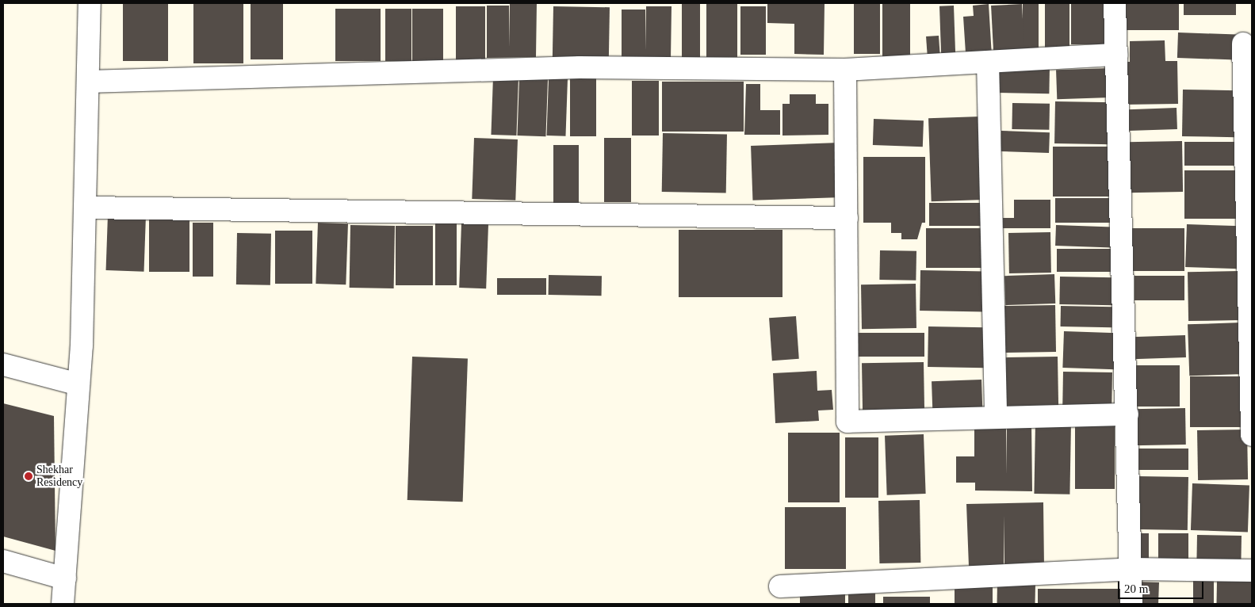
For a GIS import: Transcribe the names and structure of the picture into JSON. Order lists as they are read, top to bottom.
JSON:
{
  "places": ["Shekhar Residency"],
  "scale_bar": "20 m"
}
